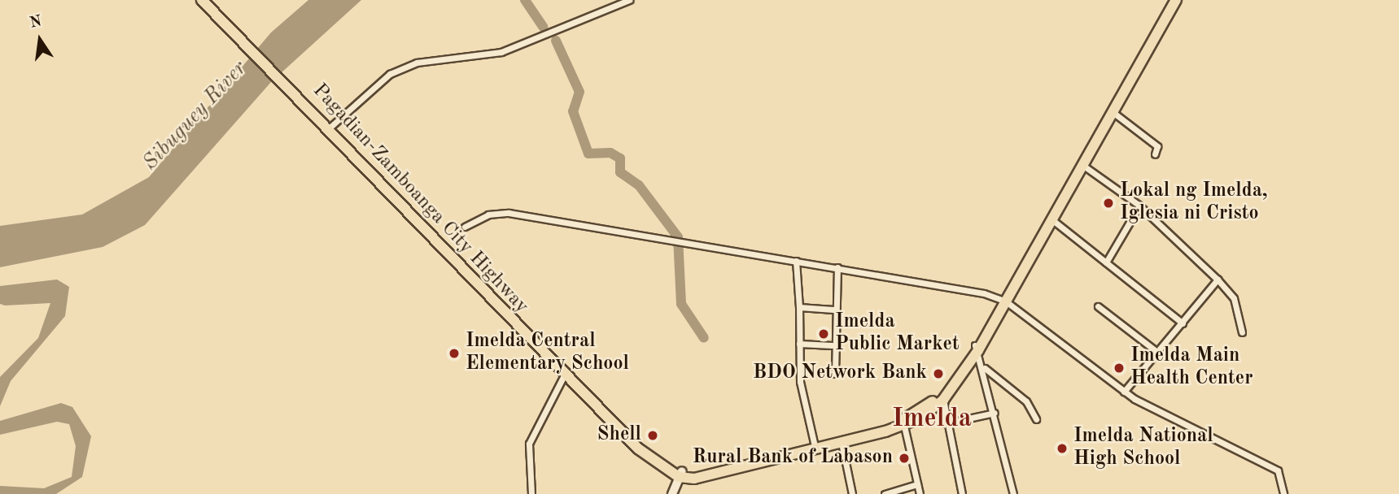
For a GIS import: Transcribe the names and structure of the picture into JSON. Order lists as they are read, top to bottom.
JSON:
{
  "streets": {
    "highway": ["Pagadian-Zamboanga City Highway"]
  },
  "districts": ["Imelda"],
  "water": ["Sibuguey River"],
  "places": [
    "Lokal ng Imelda, Iglesia ni Cristo",
    "Imelda Public Market",
    "Imelda Central Elementary School",
    "Imelda Main Health Center",
    "BDO Network Bank",
    "Shell",
    "Imelda National High School",
    "Rural Bank of Labason"
  ],
  "north": "top"
}
